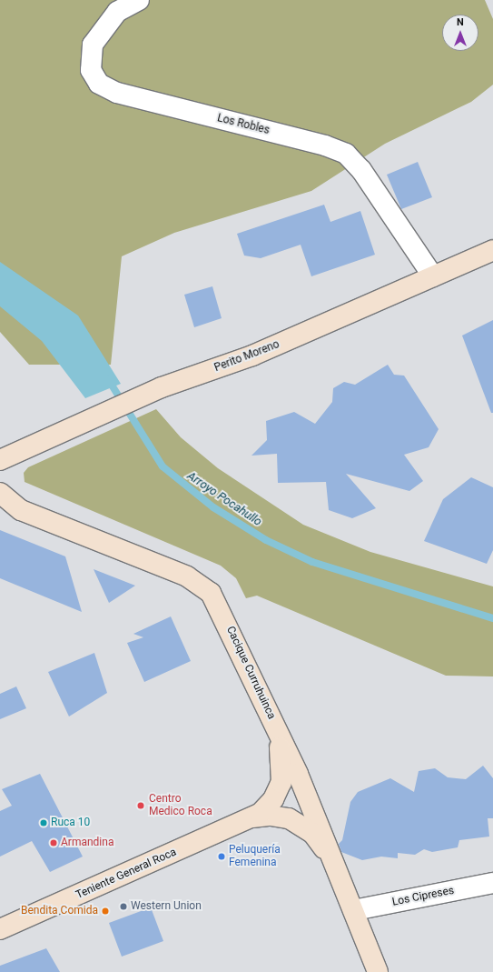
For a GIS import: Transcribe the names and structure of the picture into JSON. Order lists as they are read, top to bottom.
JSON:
{
  "streets": {
    "main road": ["Perito Moreno", "Cacique Curruhuinca", "Teniente General Roca"],
    "street": ["Los Robles", "Los Cipreses"]
  },
  "crossings": [
    ["Los Robles", "Perito Moreno"],
    ["Cacique Curruhuinca", "Teniente General Roca"],
    ["Cacique Curruhuinca", "Los Cipreses"]
  ],
  "water": ["Arroyo Pocahullo"],
  "places": [
    "Centro Medico Roca",
    "Ruca 10",
    "Armandina",
    "Peluquería Femenina",
    "Western Union",
    "Bendita Comida"
  ],
  "north": "top"
}
